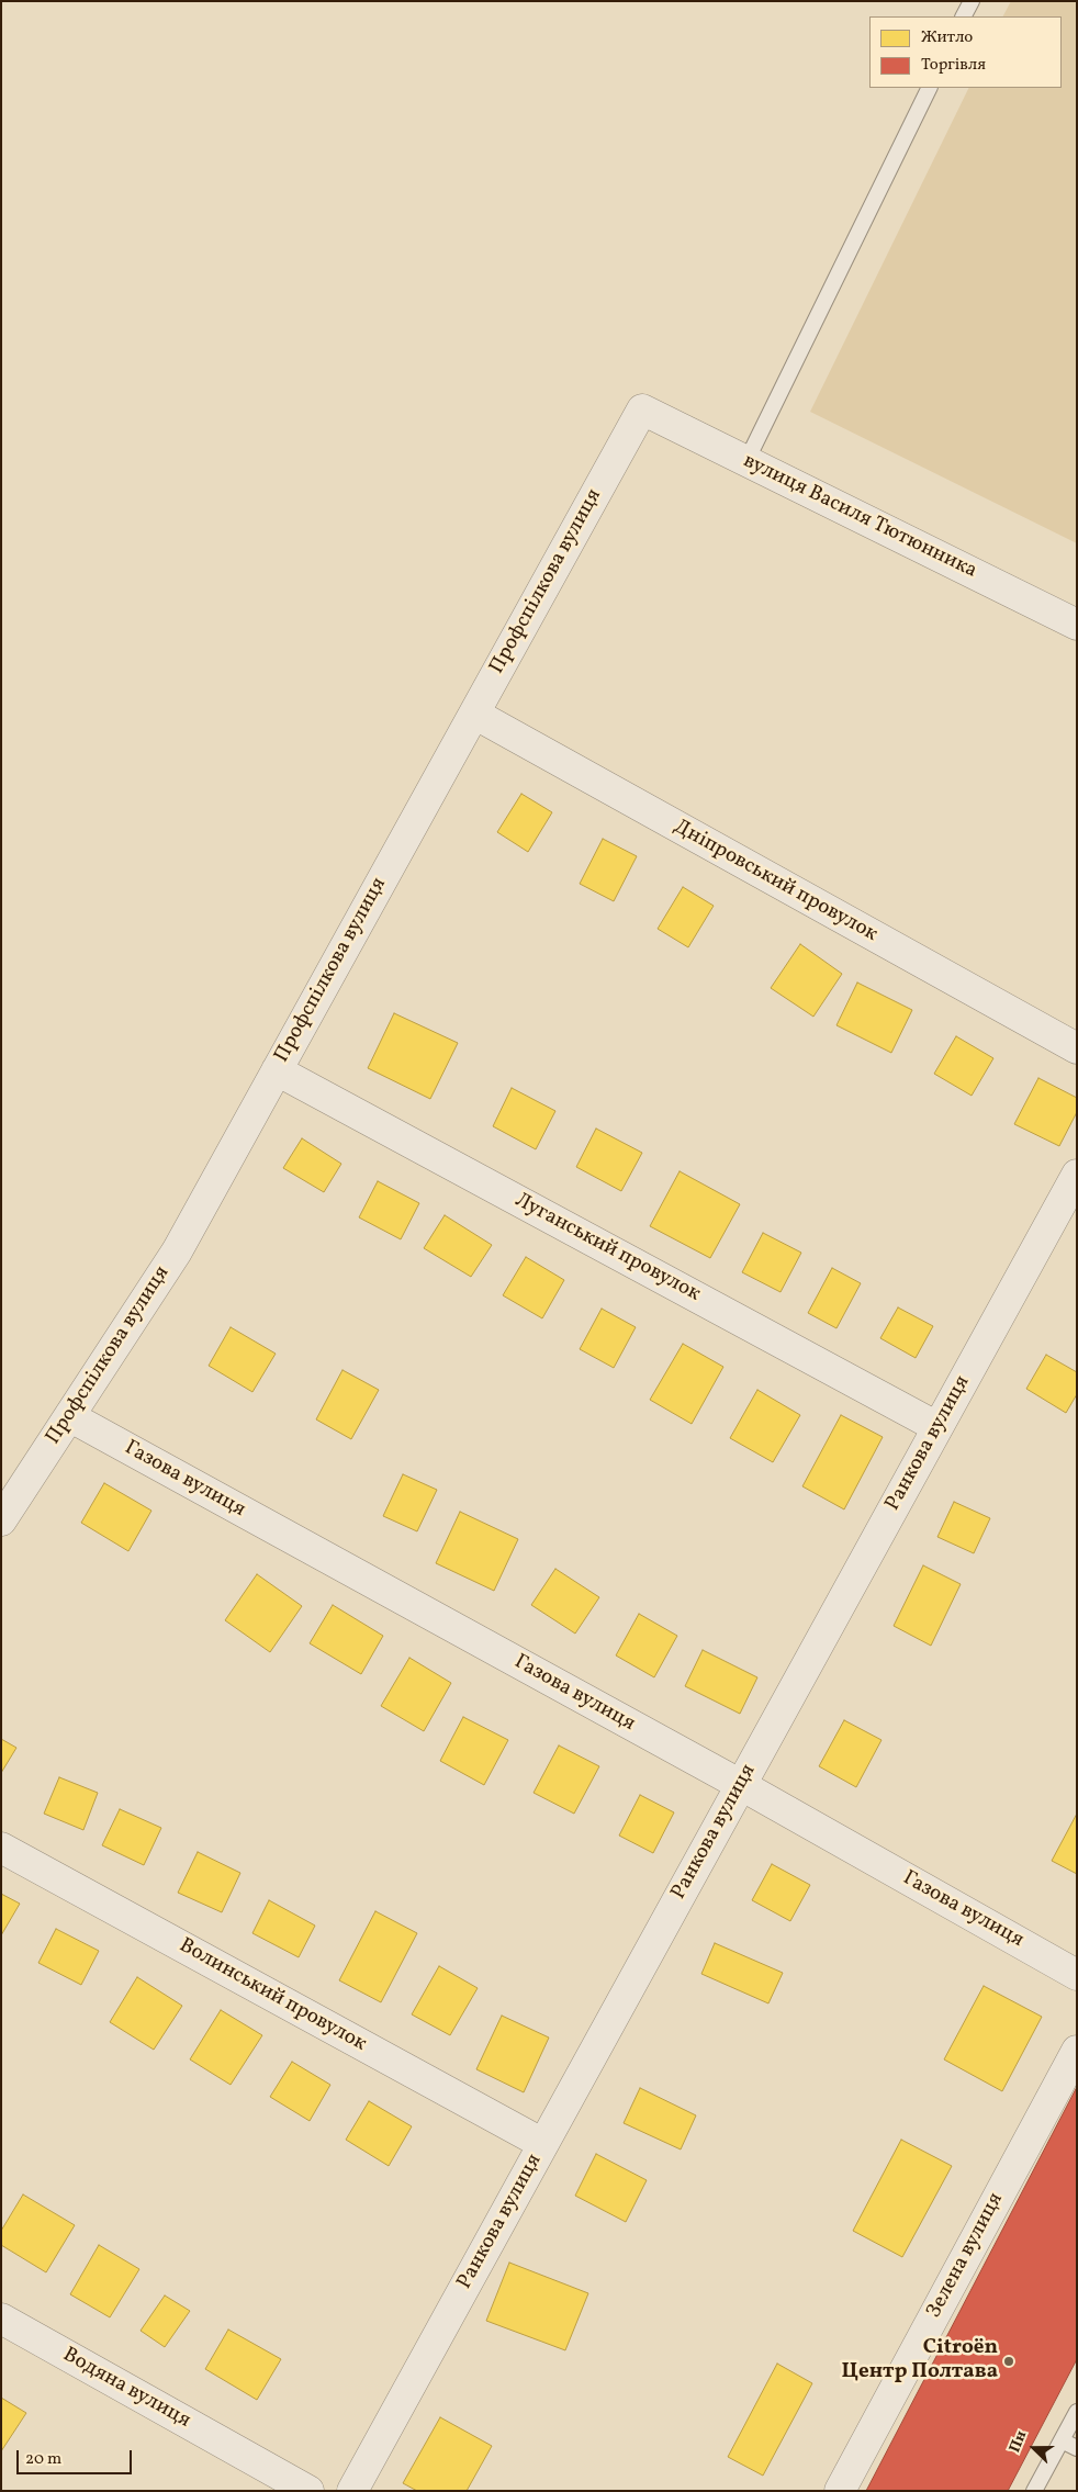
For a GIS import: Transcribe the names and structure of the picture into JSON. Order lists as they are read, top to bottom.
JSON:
{
  "streets": {
    "street": [
      "вулиця Василя Тютюнника",
      "Профспілкова вулиця",
      "Дніпровський провулок",
      "Луганський провулок",
      "Ранкова вулиця",
      "Газова вулиця",
      "Волинський провулок",
      "Зелена вулиця",
      "Водяна вулиця"
    ]
  },
  "crossings": [
    ["вулиця Василя Тютюнника", "Профспілкова вулиця"],
    ["Профспілкова вулиця", "Дніпровський провулок"],
    ["Профспілкова вулиця", "Луганський провулок"],
    ["Профспілкова вулиця", "Газова вулиця"],
    ["Луганський провулок", "Ранкова вулиця"],
    ["Ранкова вулиця", "Газова вулиця"],
    ["Ранкова вулиця", "Волинський провулок"]
  ],
  "places": ["Citroën Центр Полтава"],
  "legend": ["Житло", "Торгівля"],
  "scale_bar": "20 m",
  "north": "left"
}
